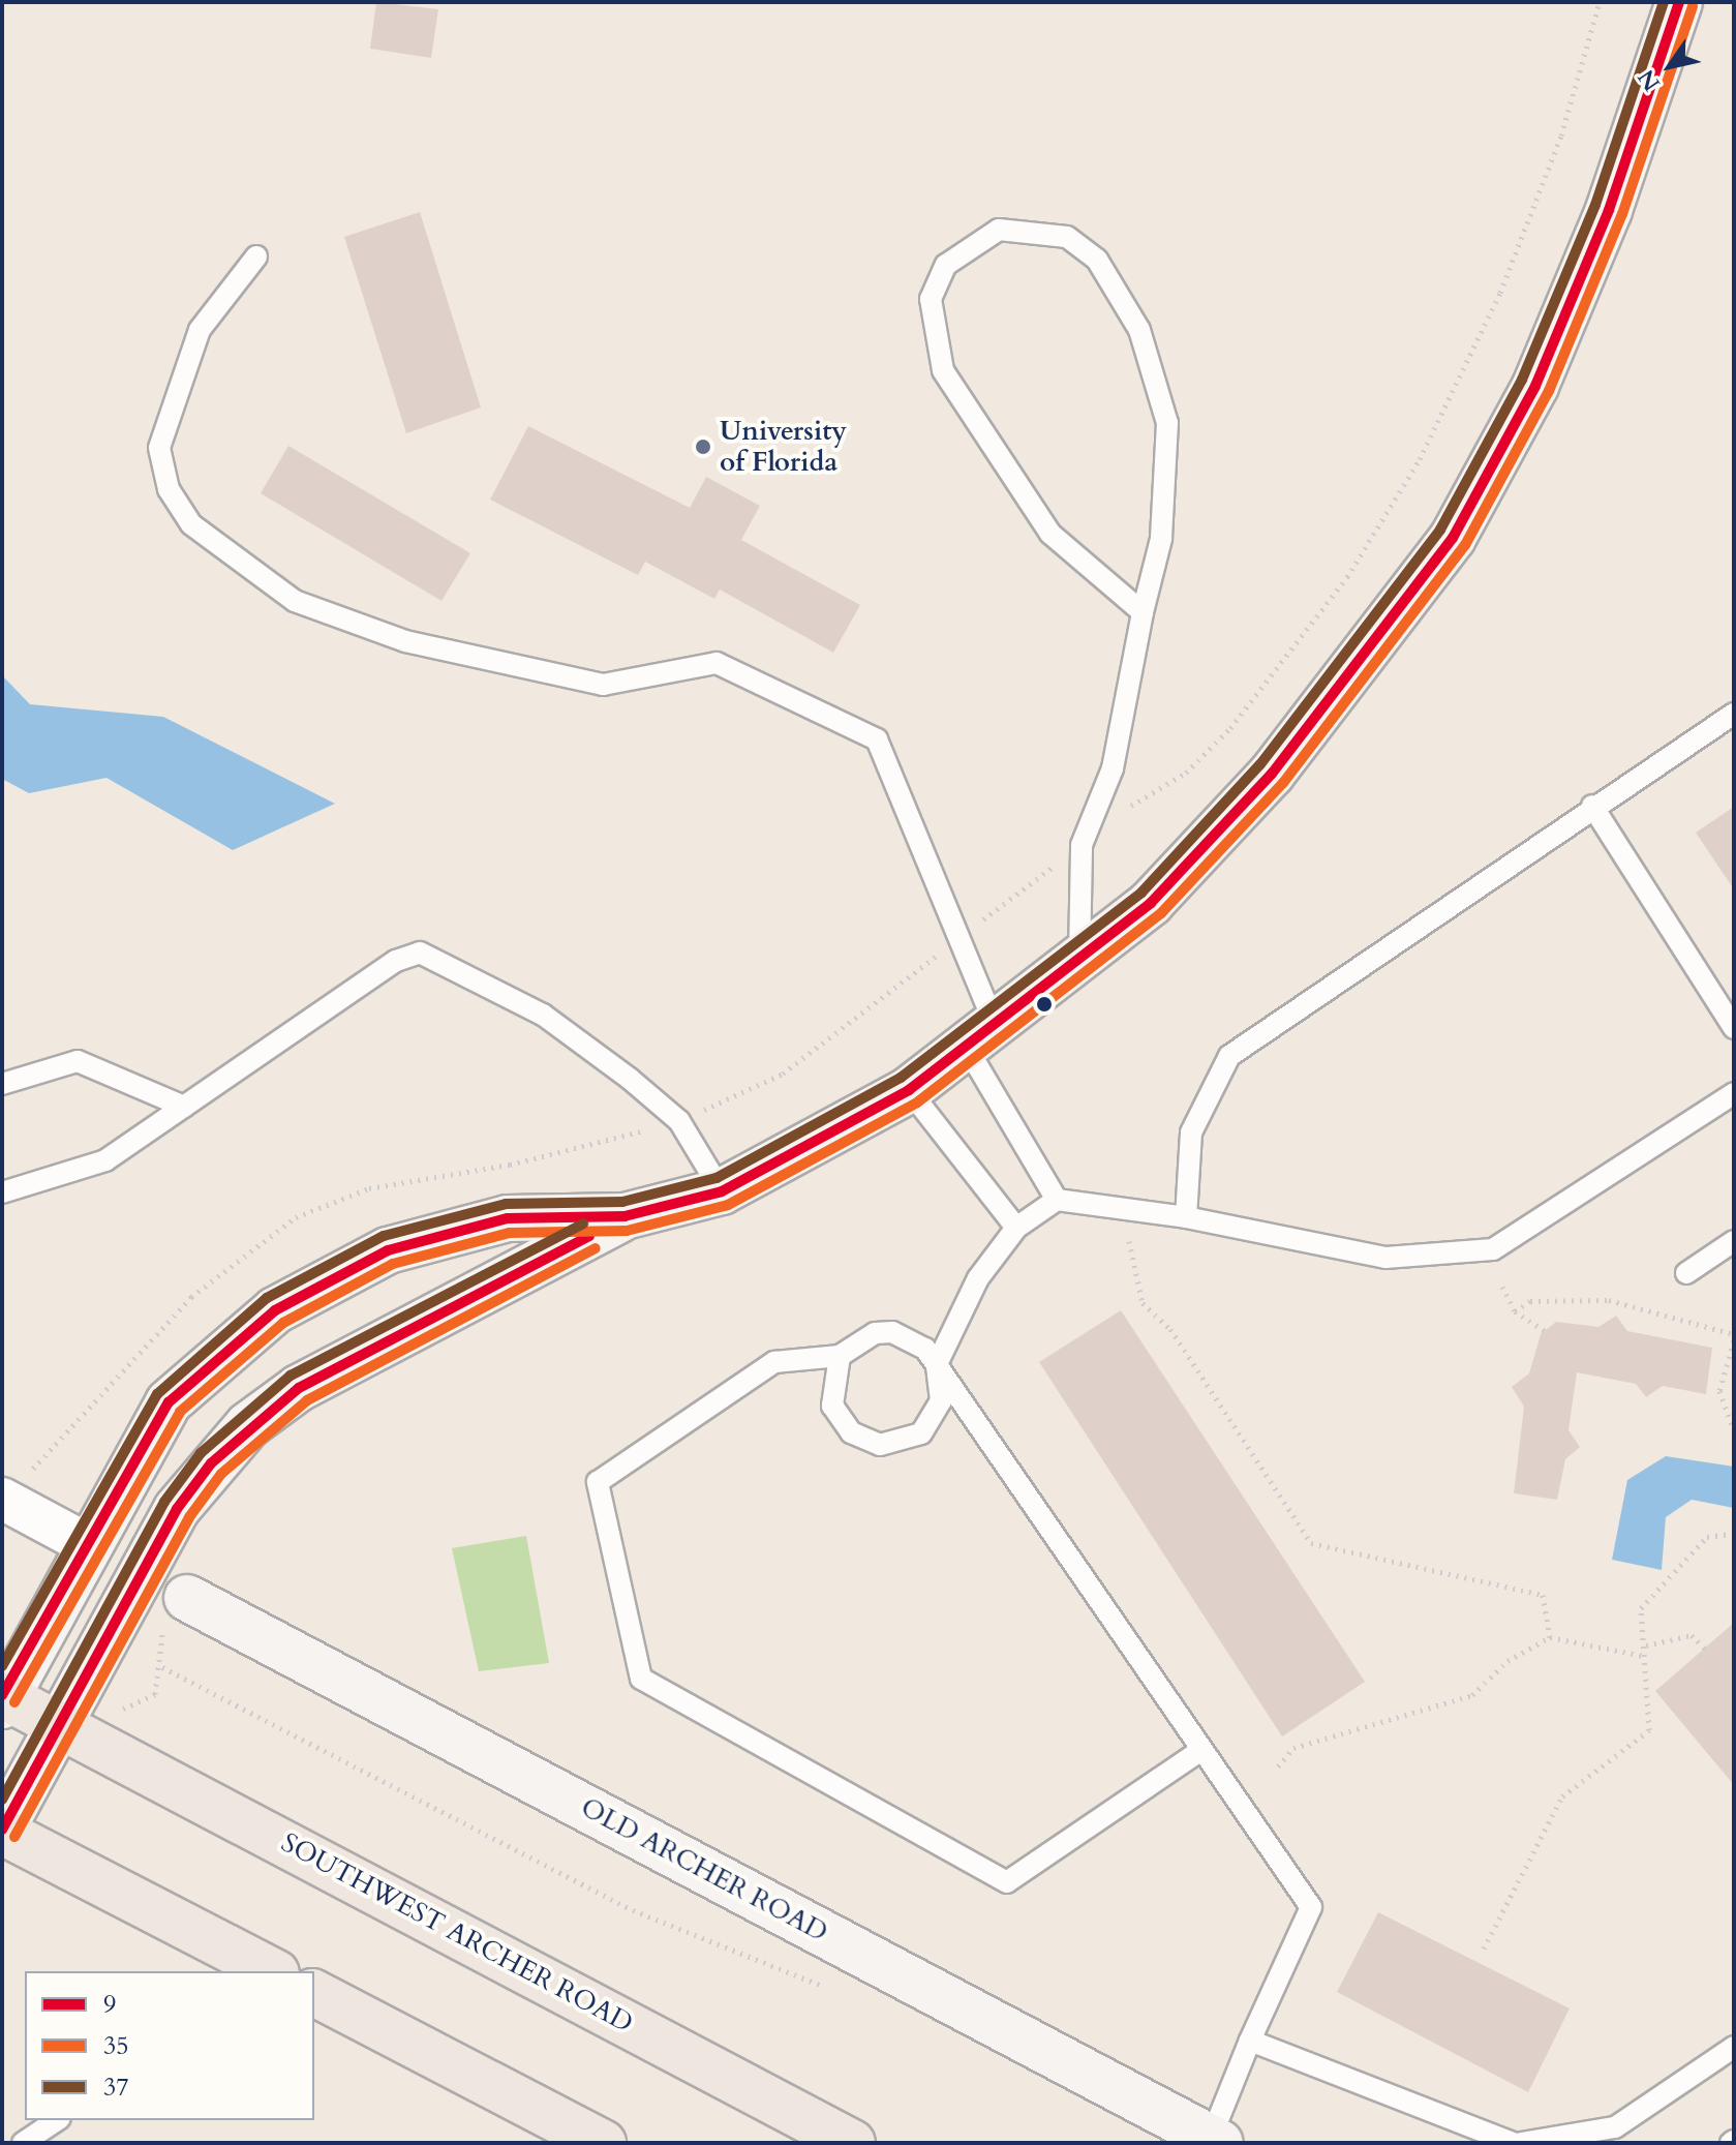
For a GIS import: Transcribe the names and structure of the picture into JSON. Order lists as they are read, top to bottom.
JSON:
{
  "streets": {
    "main road": ["SOUTHWEST ARCHER ROAD"],
    "street": ["OLD ARCHER ROAD"]
  },
  "places": ["University of Florida"],
  "lines": ["transit line 9", "transit line 37", "transit line 35"],
  "legend": ["9", "35", "37"],
  "north": "bottom left"
}
